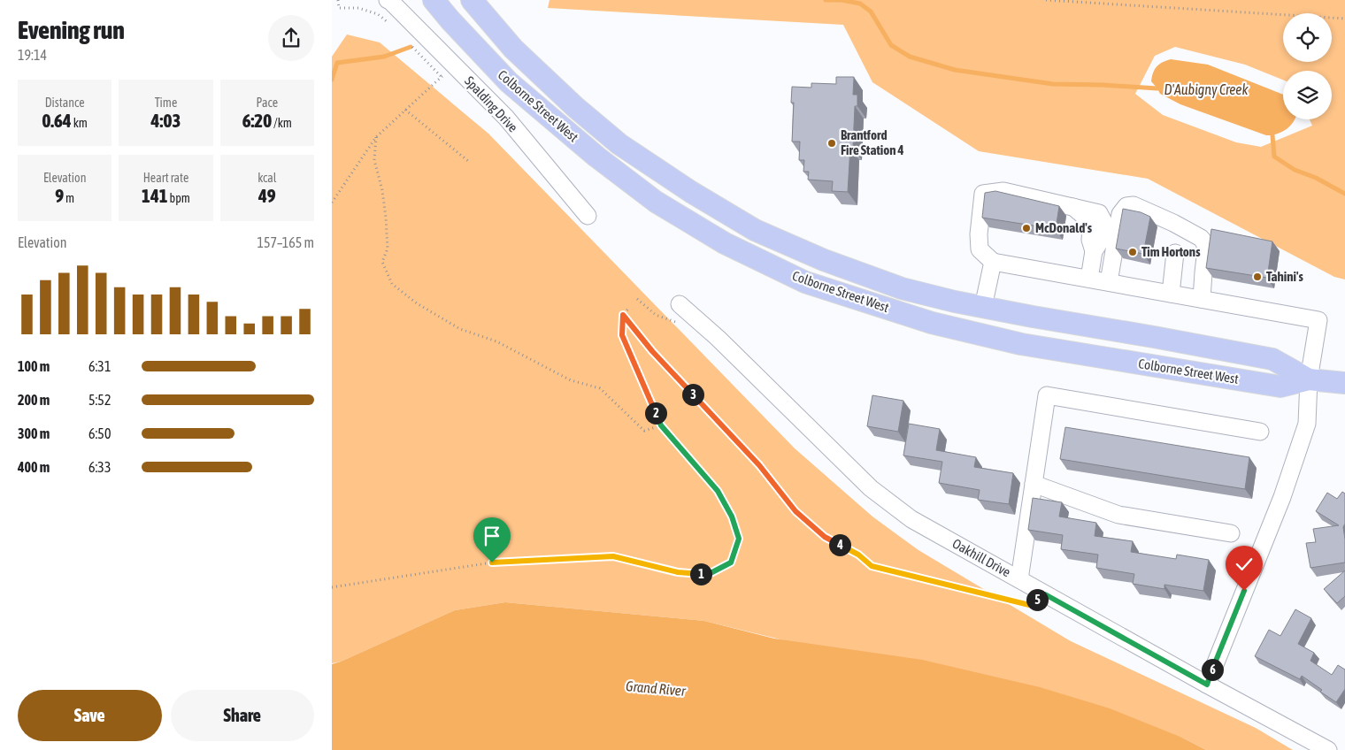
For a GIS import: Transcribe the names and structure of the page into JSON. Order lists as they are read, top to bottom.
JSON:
{
  "streets": {
    "main road": ["Colborne Street West"],
    "street": ["Spalding Drive", "Oakhill Drive"]
  },
  "water": ["D'Aubigny Creek", "Grand River"],
  "places": [
    "Brantford Fire Station 4",
    "McDonald's",
    "Tim Hortons",
    "Tahini's"
  ],
  "page": {
    "heading": ["Evening run", "19:14"],
    "stats": [
      ["Distance", "0.64 km"],
      ["Time", "4:03"],
      ["Pace", "6:20 /km"],
      ["Elevation", "9 m"],
      ["Heart rate", "141 bpm"],
      ["kcal", "49"]
    ],
    "chart": ["Elevation", "157–165 m"],
    "list": [
      {
        "name": "100 m",
        "note": "6:31"
      },
      {
        "name": "200 m",
        "note": "5:52"
      },
      {
        "name": "300 m",
        "note": "6:50"
      },
      {
        "name": "400 m",
        "note": "6:33"
      }
    ],
    "pins": [
      "3",
      "2",
      "4",
      "1",
      "5",
      "6"
    ],
    "buttons": ["Save", "Share"]
  }
}
